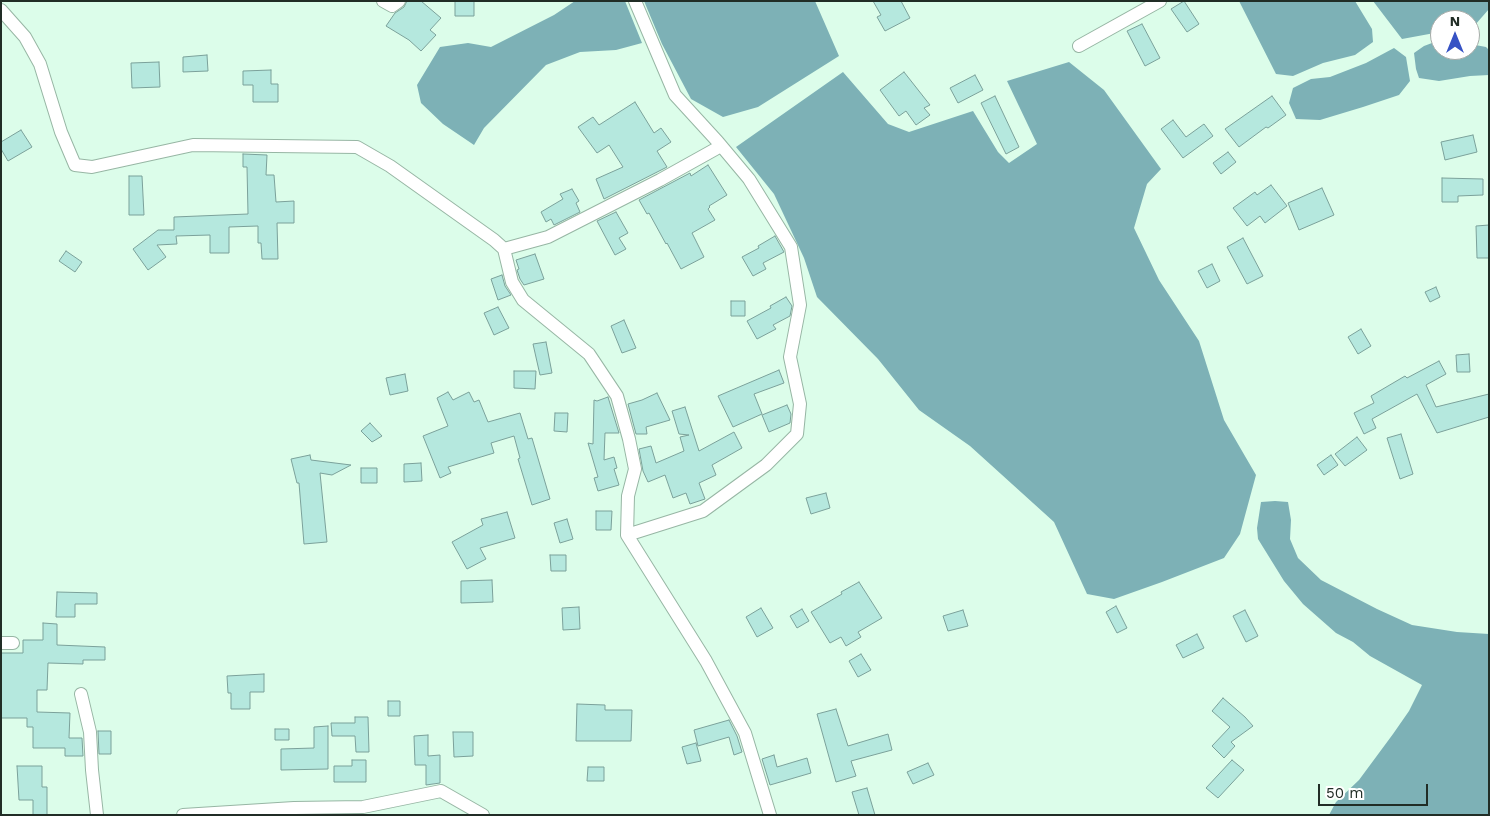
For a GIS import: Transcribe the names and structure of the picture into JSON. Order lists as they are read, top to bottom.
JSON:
{
  "scale_bar": "50 m",
  "north": "top"
}
